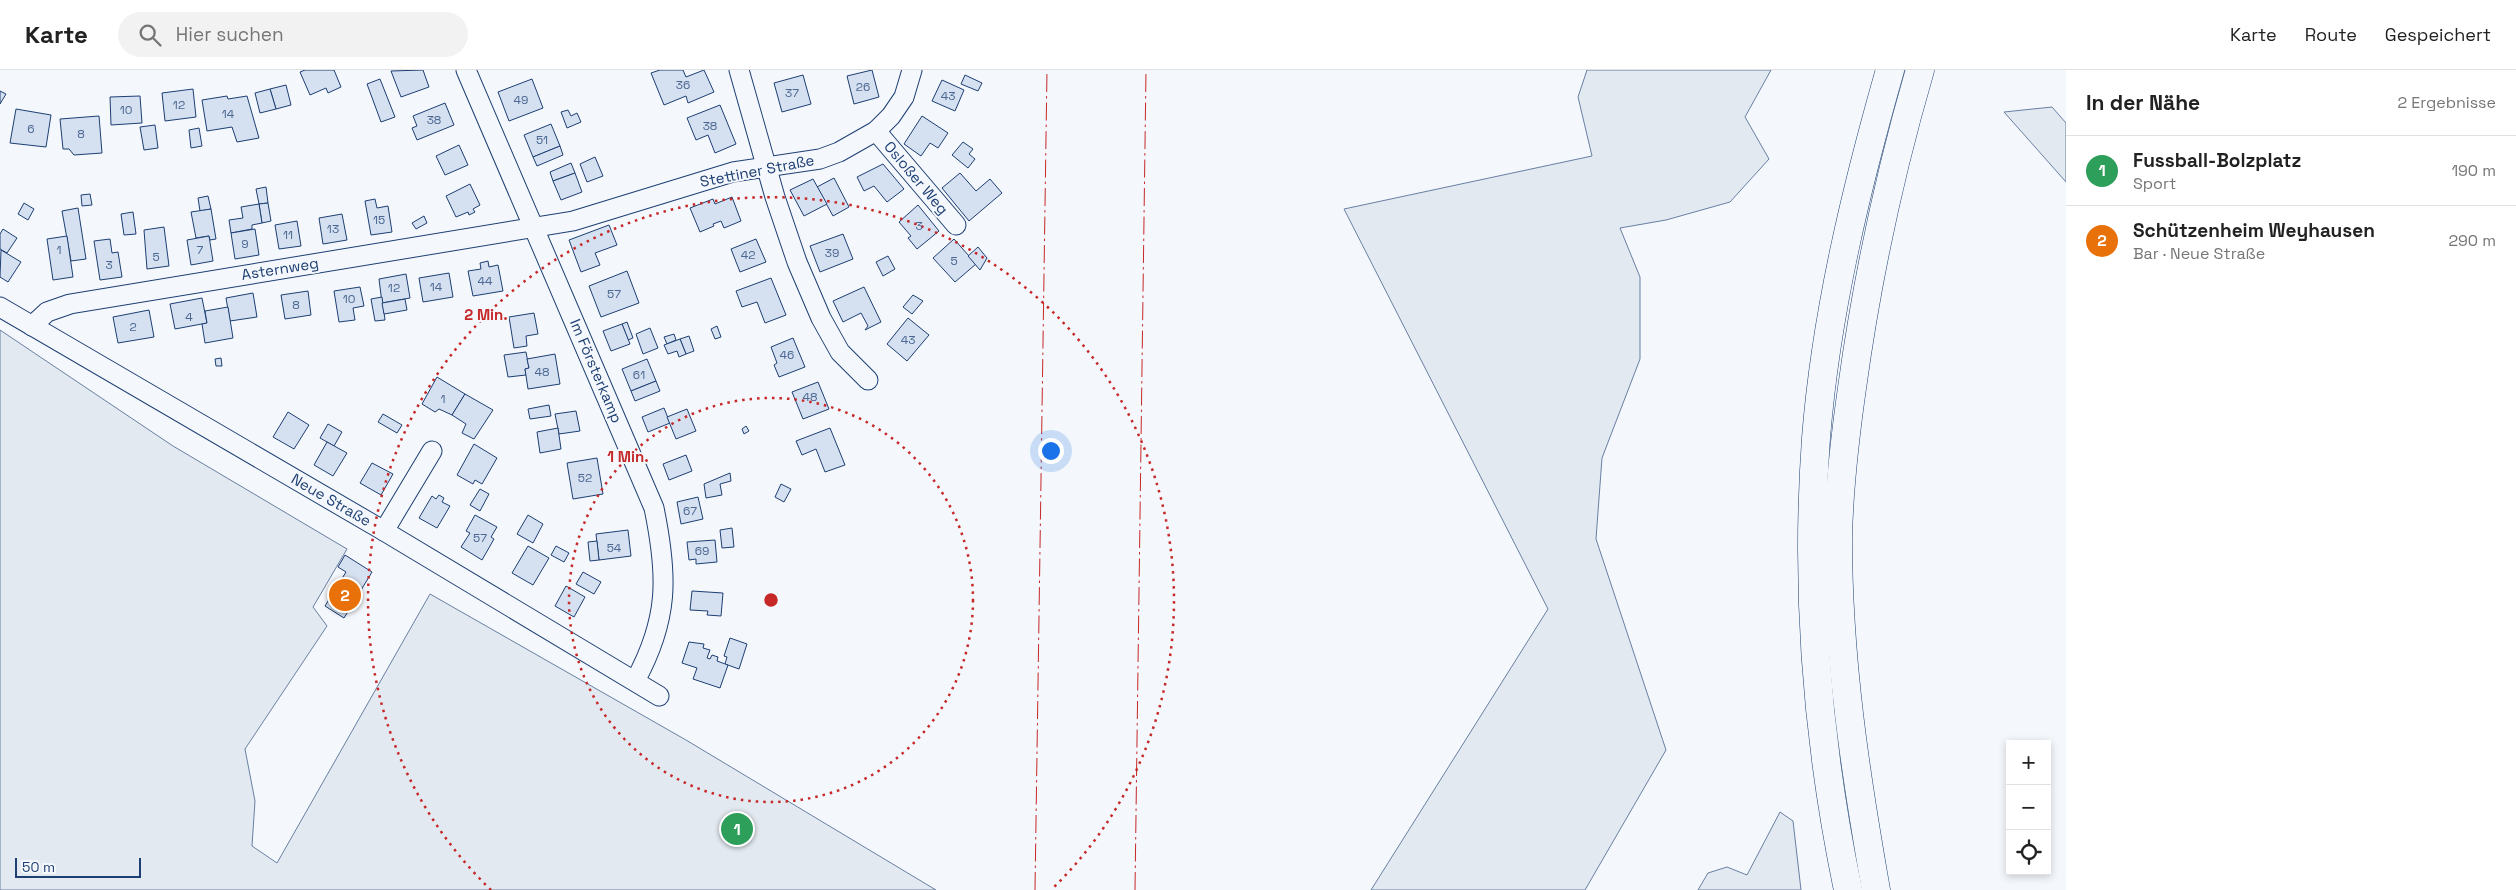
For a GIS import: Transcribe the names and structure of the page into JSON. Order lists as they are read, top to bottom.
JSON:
{
  "streets": {
    "street": [
      "Stettiner Straße",
      "Osloßer Weg",
      "Asternweg",
      "Im Försterkamp",
      "Neue Straße"
    ]
  },
  "crossings": [
    ["Stettiner Straße", "Osloßer Weg"],
    ["Stettiner Straße", "Asternweg"],
    ["Stettiner Straße", "Im Försterkamp"],
    ["Asternweg", "Im Försterkamp"],
    ["Asternweg", "Neue Straße"],
    ["Im Försterkamp", "Neue Straße"]
  ],
  "house_numbers": [
    "36",
    "26",
    "37",
    "43",
    "49",
    "12",
    "10",
    "14",
    "38",
    "38",
    "6",
    "8",
    "51",
    "15",
    "3",
    "13",
    "11",
    "9",
    "1",
    "7",
    "39",
    "42",
    "5",
    "5",
    "3",
    "44",
    "14",
    "12",
    "57",
    "10",
    "8",
    "4",
    "2",
    "43",
    "46",
    "48",
    "61",
    "48",
    "1",
    "52",
    "67",
    "57",
    "54",
    "69"
  ],
  "scale_bar": "50 m",
  "page": {
    "header": "Karte",
    "search": "Hier suchen",
    "nav": ["Karte", "Route", "Gespeichert"],
    "heading": ["In der Nähe", "2 Ergebnisse"],
    "list": [
      {
        "mark": "1",
        "name": "Fussball-Bolzplatz",
        "note": "Sport",
        "value": "190 m"
      },
      {
        "mark": "2",
        "name": "Schützenheim Weyhausen",
        "note": "Bar · Neue Straße",
        "value": "290 m"
      }
    ],
    "pins": ["2", "1"],
    "map_buttons": ["+", "−"],
    "scale": "50 m"
  },
  "rings": ["2 Min.", "1 Min."]
}
